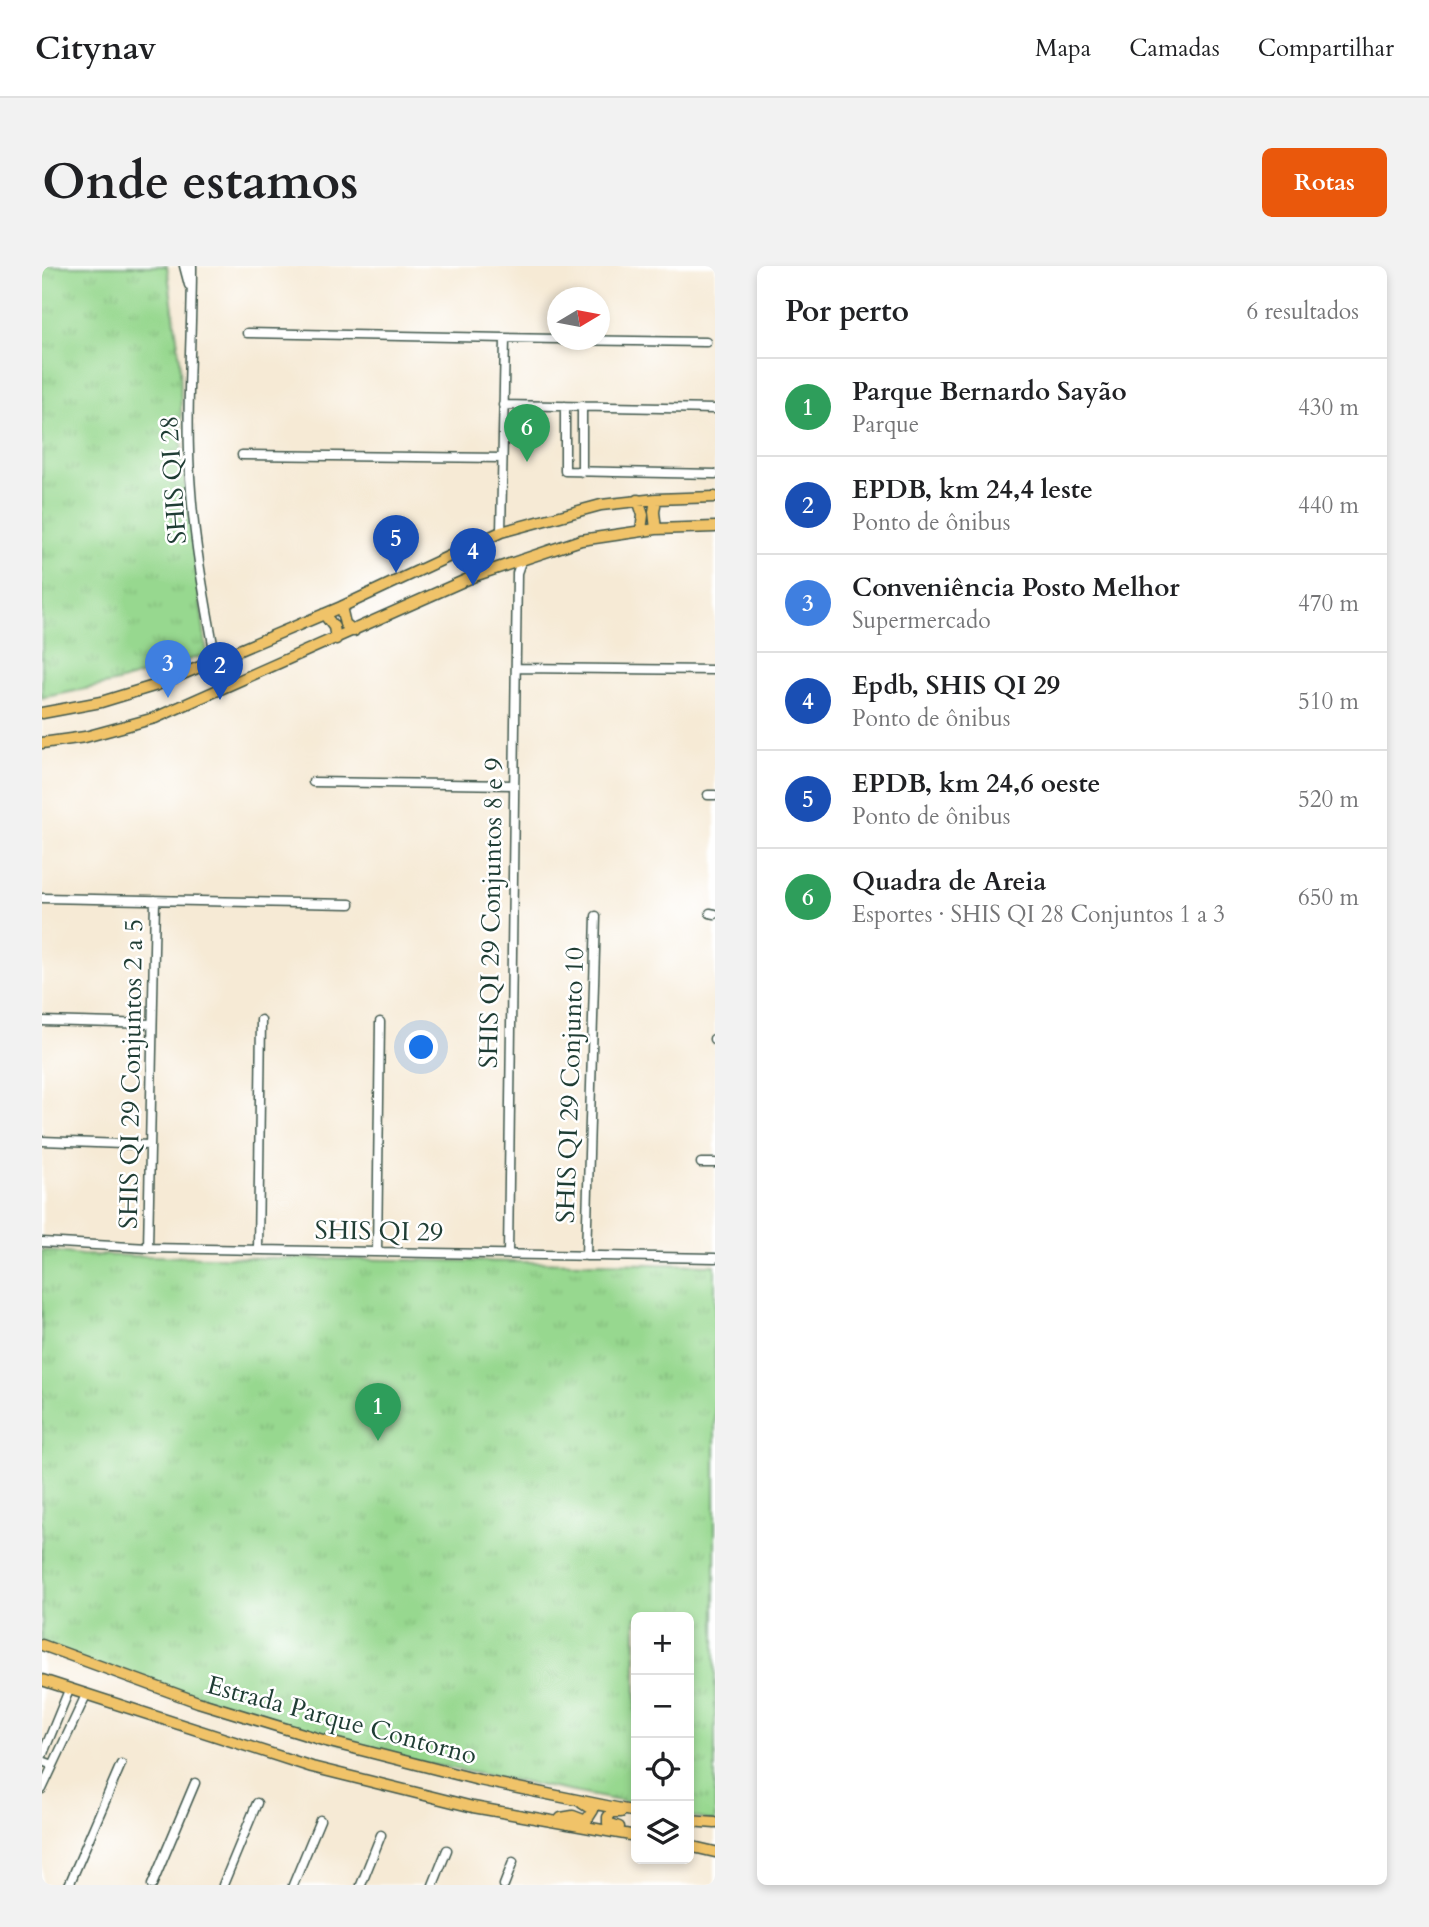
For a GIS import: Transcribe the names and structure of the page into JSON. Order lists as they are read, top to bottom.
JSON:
{
  "streets": {
    "main road": ["Estrada Parque Contorno"],
    "street": [
      "SHIS QI 28",
      "SHIS QI 29 Conjuntos 8 e 9",
      "SHIS QI 29 Conjuntos 2 a 5",
      "SHIS QI 29 Conjunto 10",
      "SHIS QI 29"
    ]
  },
  "crossings": [
    ["SHIS QI 29 Conjuntos 8 e 9", "SHIS QI 29"],
    ["SHIS QI 29 Conjuntos 2 a 5", "SHIS QI 29"],
    ["SHIS QI 29 Conjunto 10", "SHIS QI 29"]
  ],
  "north": "right",
  "page": {
    "header": "Citynav",
    "nav": ["Mapa", "Camadas", "Compartilhar"],
    "buttons": "Rotas",
    "title": "Onde estamos",
    "heading": ["Por perto", "6 resultados"],
    "list": [
      {
        "mark": "1",
        "name": "Parque Bernardo Sayão",
        "note": "Parque",
        "value": "430 m"
      },
      {
        "mark": "2",
        "name": "EPDB, km 24,4 leste",
        "note": "Ponto de ônibus",
        "value": "440 m"
      },
      {
        "mark": "3",
        "name": "Conveniência Posto Melhor",
        "note": "Supermercado",
        "value": "470 m"
      },
      {
        "mark": "4",
        "name": "Epdb, SHIS QI 29",
        "note": "Ponto de ônibus",
        "value": "510 m"
      },
      {
        "mark": "5",
        "name": "EPDB, km 24,6 oeste",
        "note": "Ponto de ônibus",
        "value": "520 m"
      },
      {
        "mark": "6",
        "name": "Quadra de Areia",
        "note": "Esportes · SHIS QI 28 Conjuntos 1 a 3",
        "value": "650 m"
      }
    ],
    "pins": [
      "6",
      "5",
      "4",
      "3",
      "2",
      "1"
    ],
    "map_buttons": ["+", "−"]
  }
}
